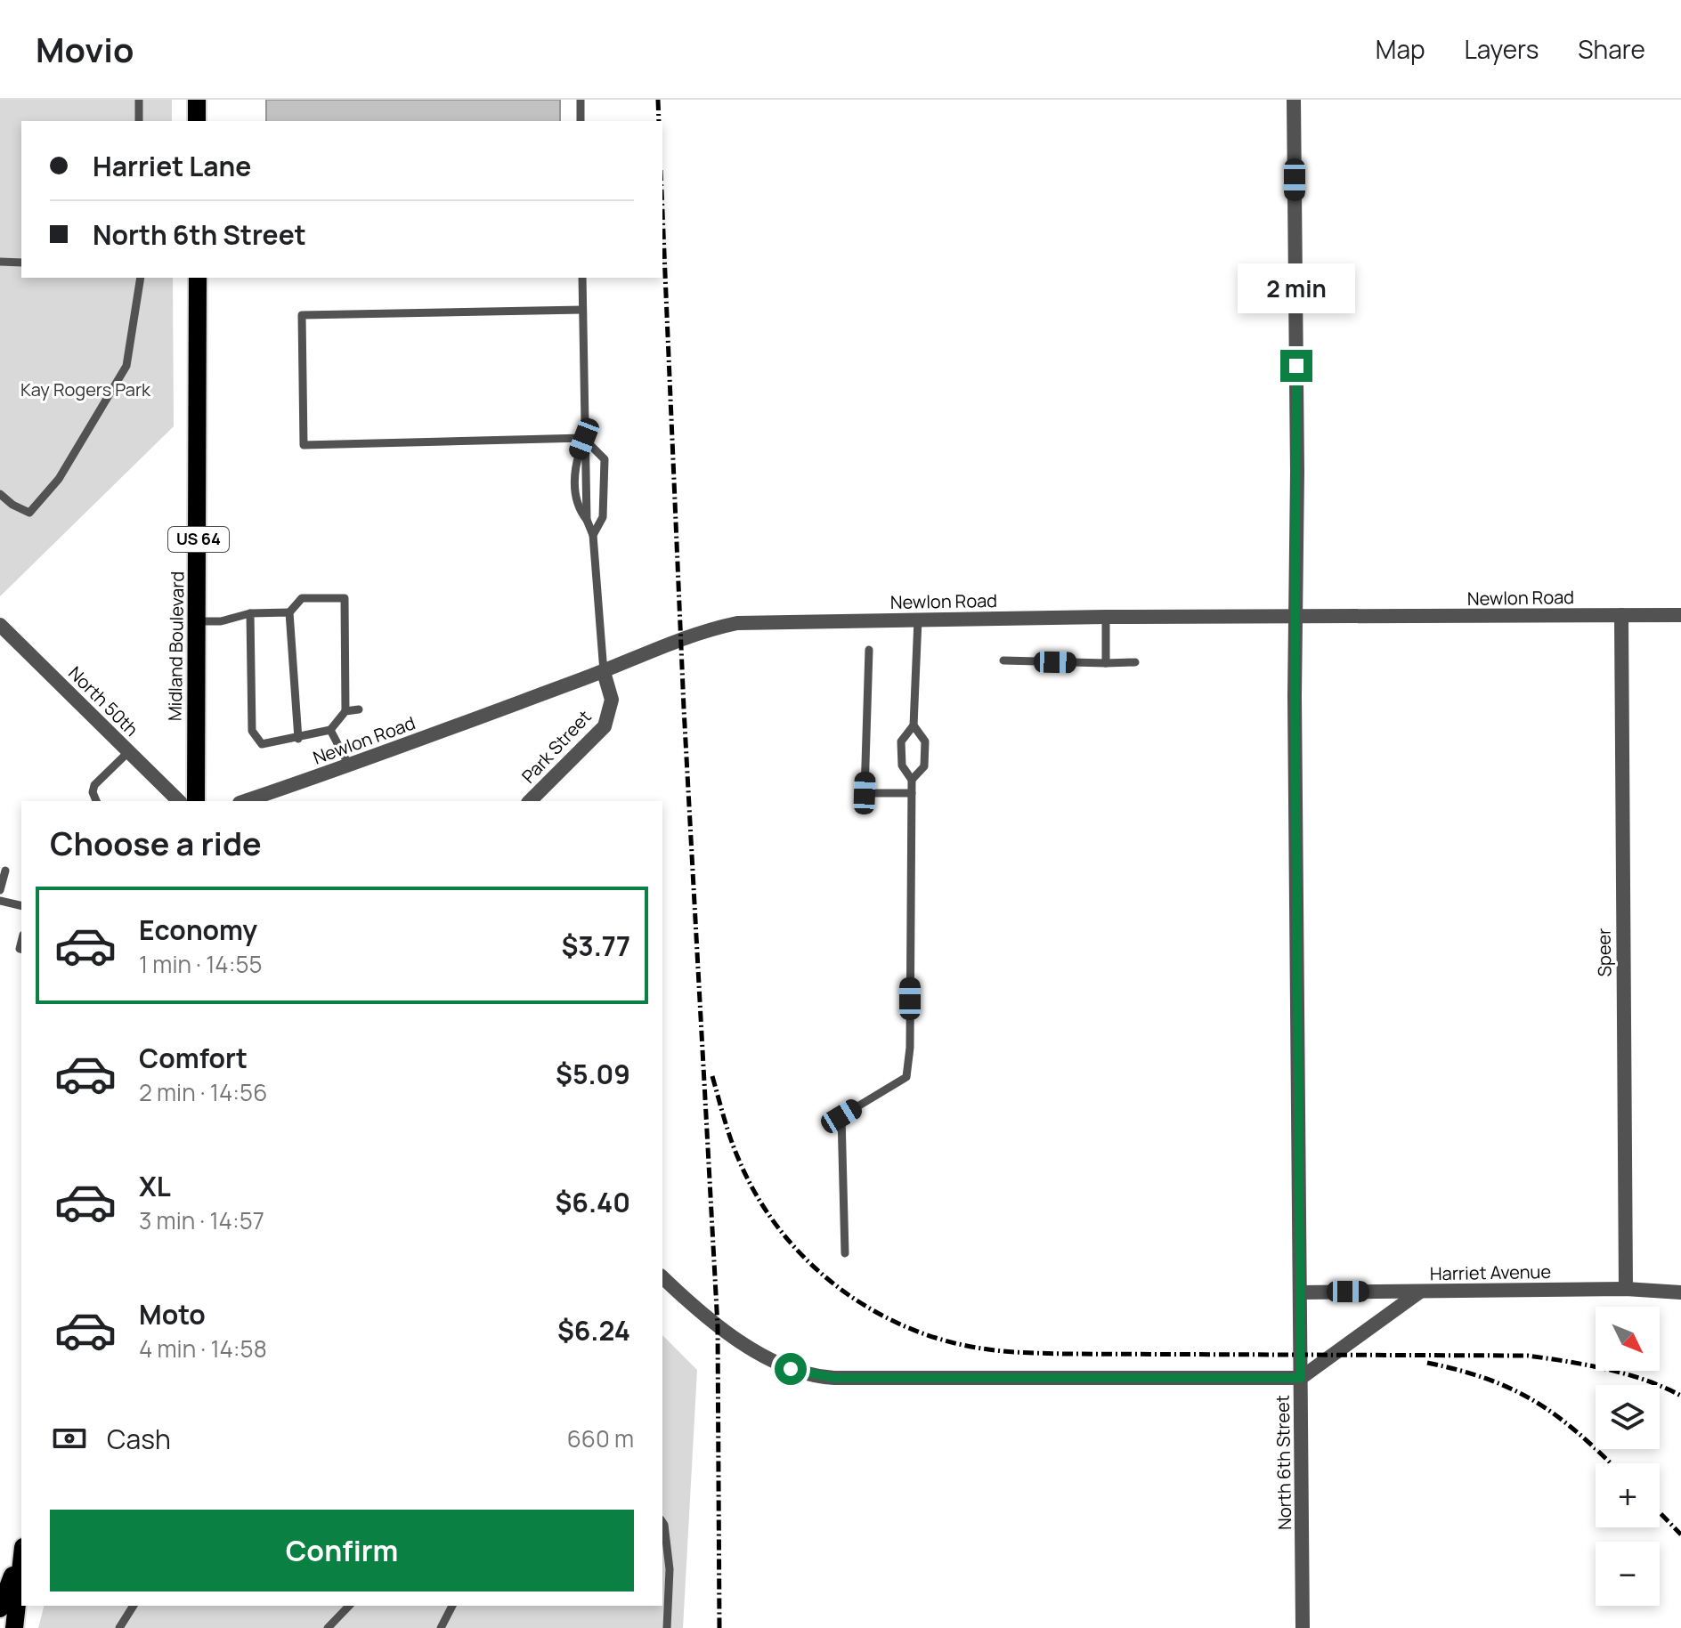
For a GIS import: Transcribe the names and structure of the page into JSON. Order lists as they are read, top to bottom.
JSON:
{
  "streets": {
    "main road": ["US 64", "Midland Boulevard"],
    "street": [
      "Newlon Road",
      "North 50th",
      "Park Street",
      "Speer",
      "Harriet Avenue",
      "North 6th Street"
    ]
  },
  "crossings": [
    ["Newlon Road", "Park Street"],
    ["Newlon Road", "Speer"],
    ["Newlon Road", "North 6th Street"],
    ["Speer", "Harriet Avenue"],
    ["Harriet Avenue", "North 6th Street"]
  ],
  "parks": ["Kay Rogers Park"],
  "north": "bottom right",
  "page": {
    "header": "Movio",
    "nav": ["Map", "Layers", "Share"],
    "banner": ["Harriet Lane", "North 6th Street"],
    "bubble": "2 min",
    "heading": "Choose a ride",
    "list": [
      {
        "name": "Economy",
        "note": "1 min · 14:55",
        "value": "$3.77"
      },
      {
        "name": "Comfort",
        "note": "2 min · 14:56",
        "value": "$5.09"
      },
      {
        "name": "XL",
        "note": "3 min · 14:57",
        "value": "$6.40"
      },
      {
        "name": "Moto",
        "note": "4 min · 14:58",
        "value": "$6.24"
      }
    ],
    "map_buttons": ["+", "−"],
    "pay": ["Cash", "660 m"],
    "buttons": "Confirm"
  }
}
